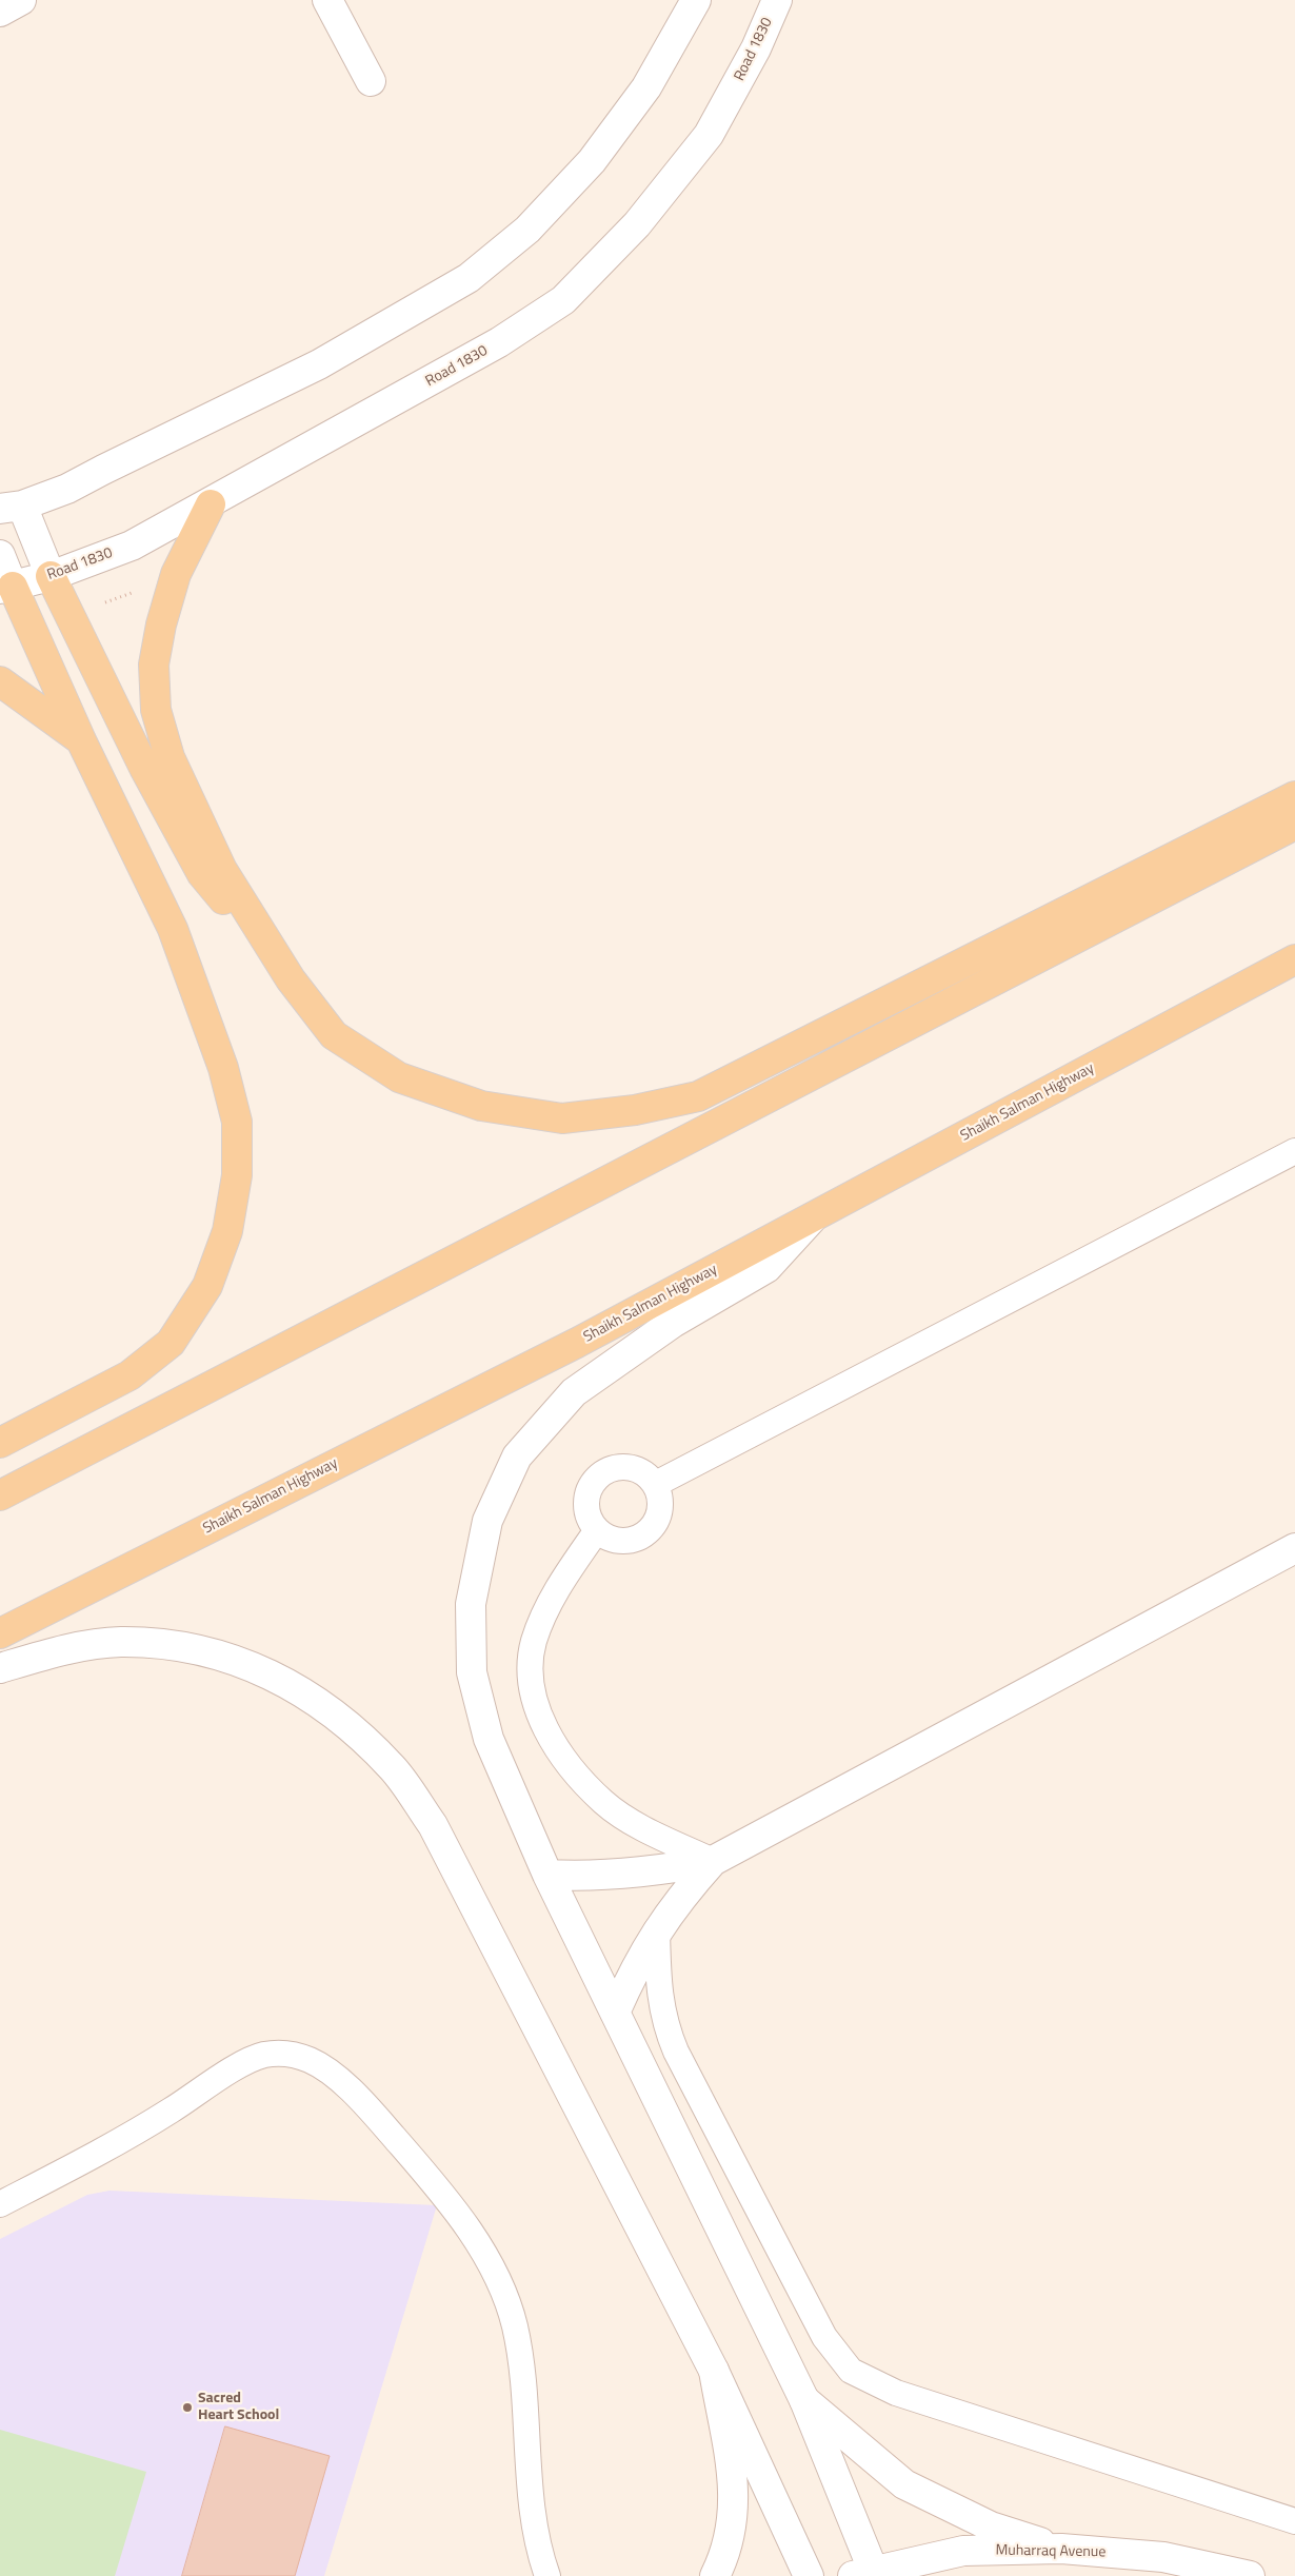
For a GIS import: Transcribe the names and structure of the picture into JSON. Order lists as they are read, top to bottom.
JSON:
{
  "streets": {
    "main road": ["Shaikh Salman Highway"],
    "street": ["Road 1830", "Muharraq Avenue"]
  },
  "places": ["Sacred Heart School"]
}
